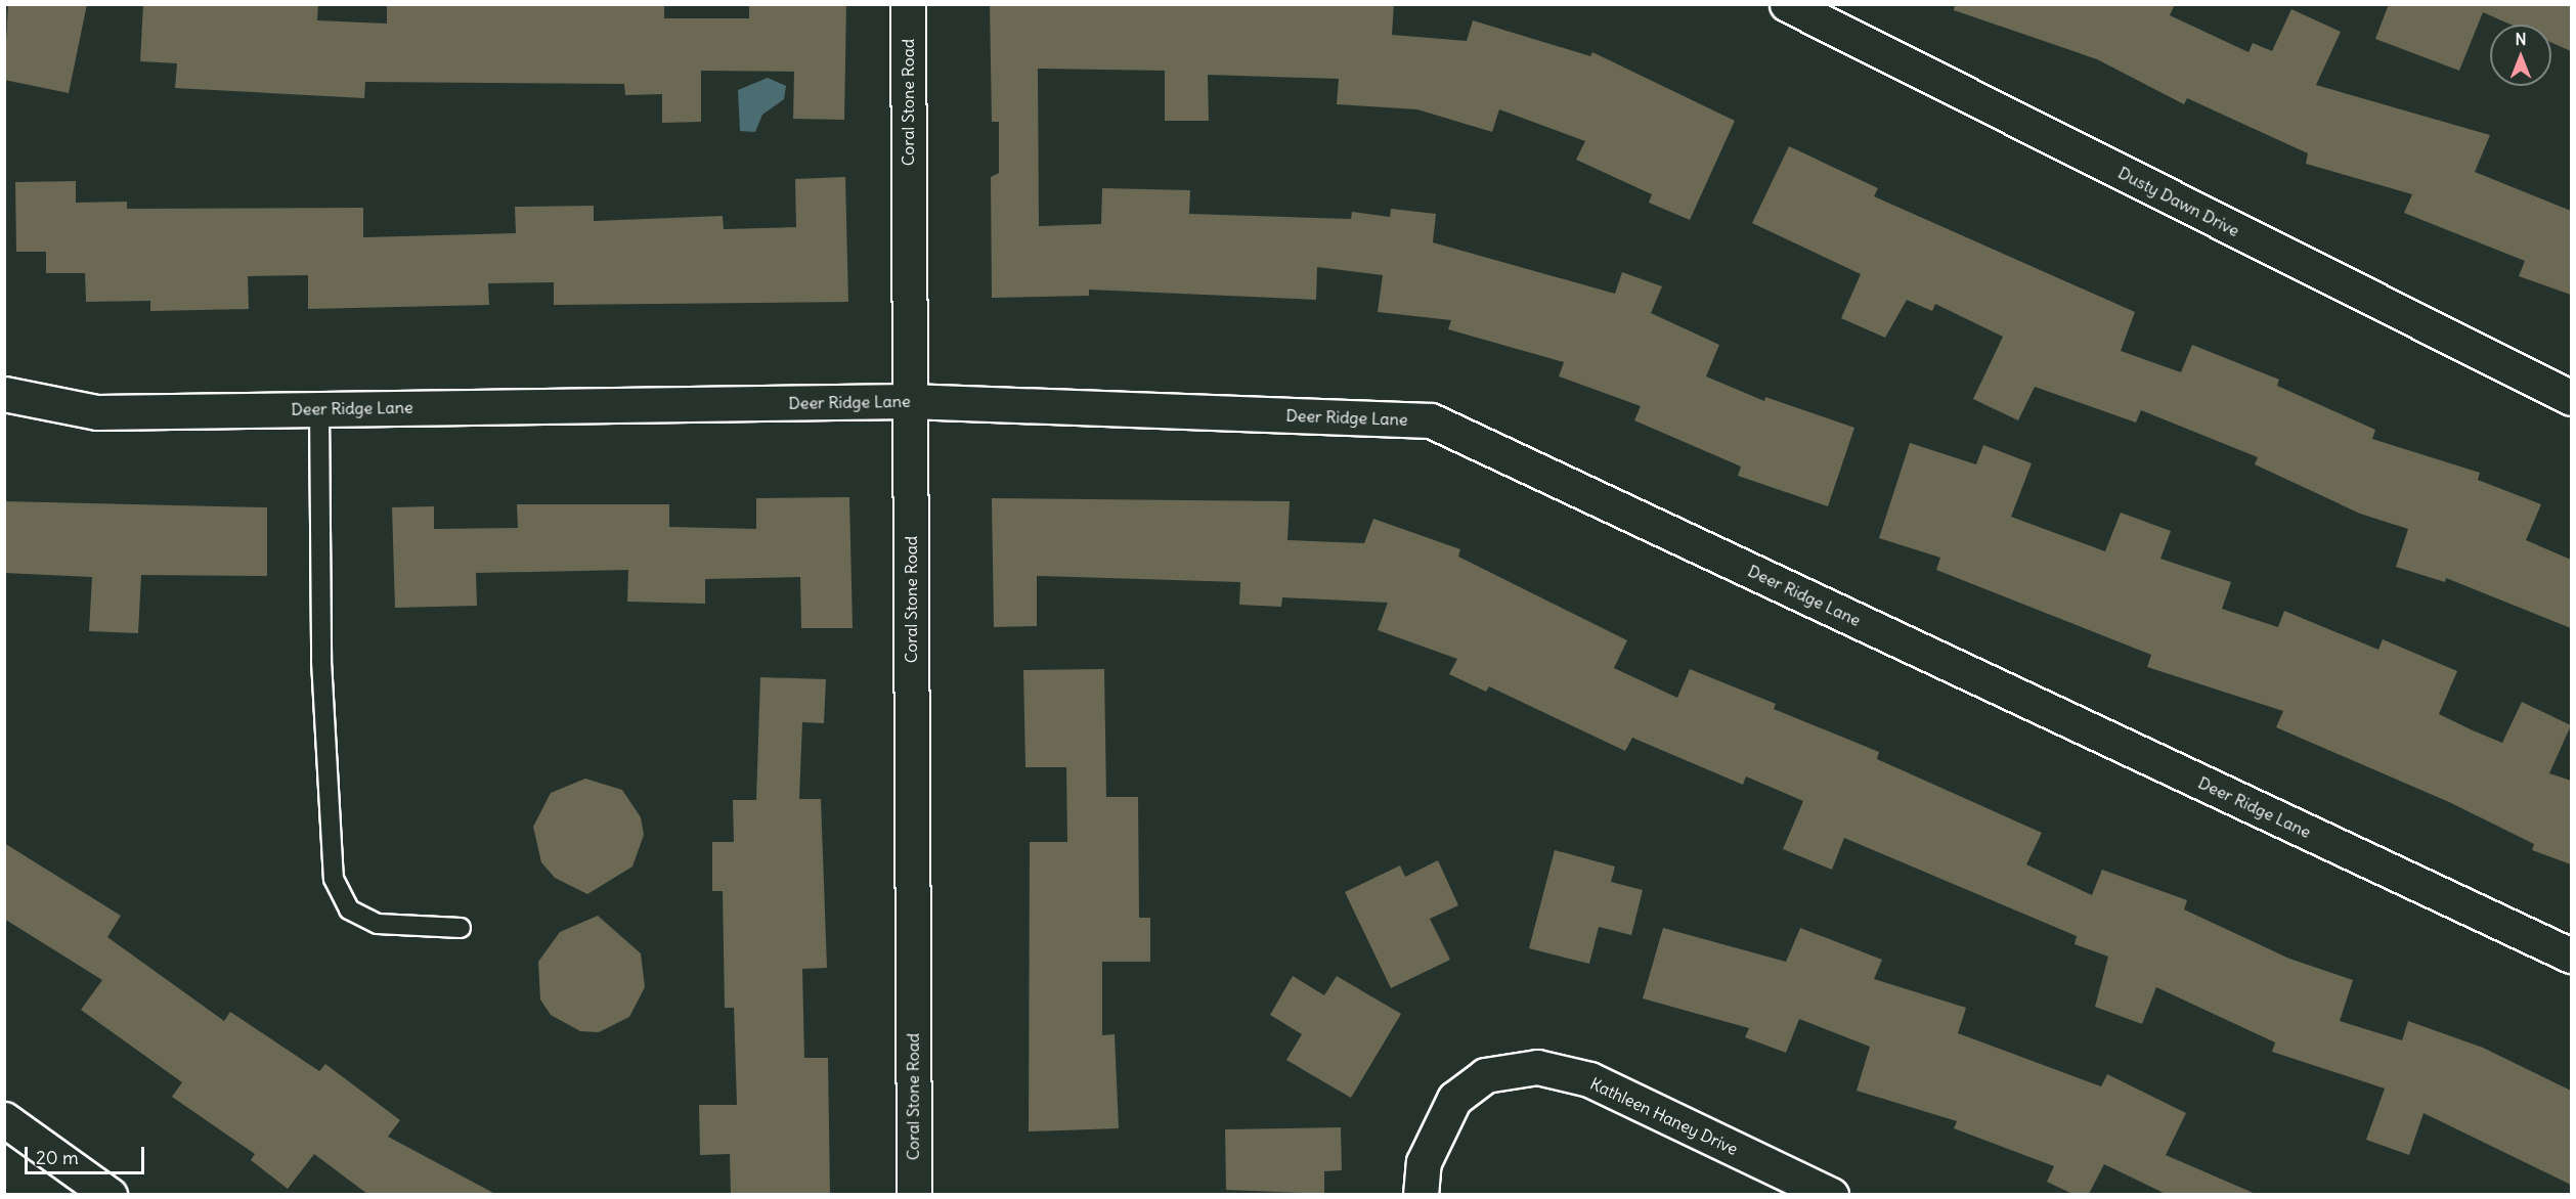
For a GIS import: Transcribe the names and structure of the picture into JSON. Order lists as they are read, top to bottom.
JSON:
{
  "streets": {
    "street": [
      "Coral Stone Road",
      "Dusty Dawn Drive",
      "Deer Ridge Lane",
      "Kathleen Haney Drive"
    ]
  },
  "crossings": [
    ["Coral Stone Road", "Deer Ridge Lane"]
  ],
  "scale_bar": "20 m",
  "north": "top"
}
